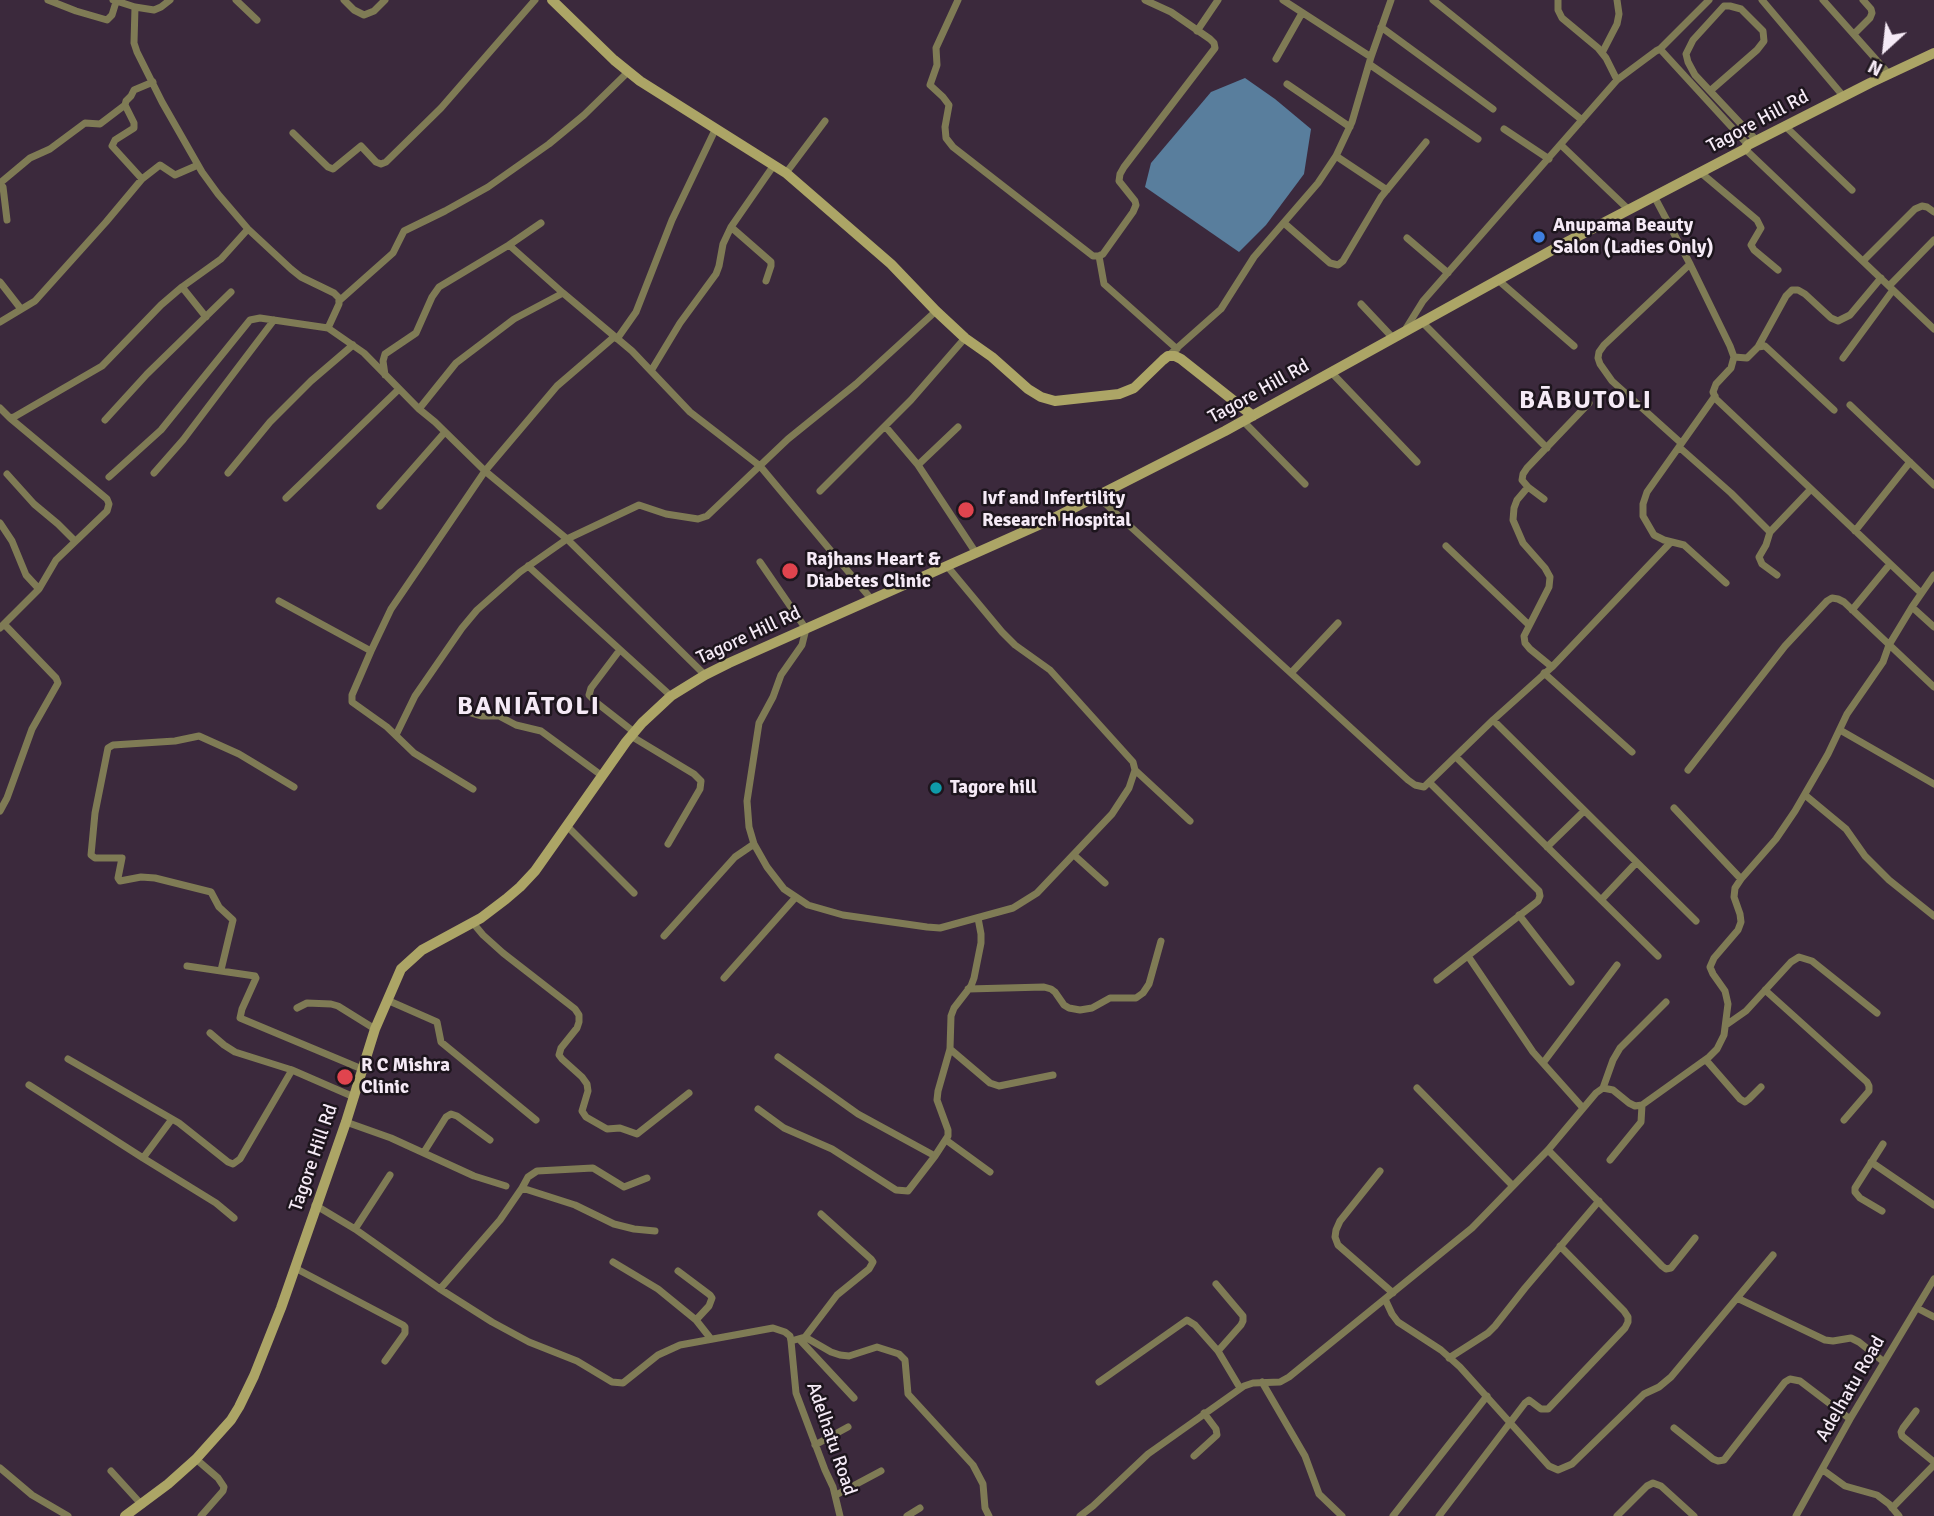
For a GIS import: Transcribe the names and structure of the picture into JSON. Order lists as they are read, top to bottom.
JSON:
{
  "streets": {
    "main road": ["Tagore Hill Rd"],
    "street": ["Adelhatu Road"]
  },
  "districts": ["BĀBUTOLI", "BANIĀTOLI"],
  "places": [
    "Anupama Beauty Salon (Ladies Only)",
    "Ivf and Infertility Research Hospital",
    "Rajhans Heart & Diabetes Clinic",
    "Tagore hill",
    "R C Mishra Clinic"
  ],
  "north": "bottom left"
}
